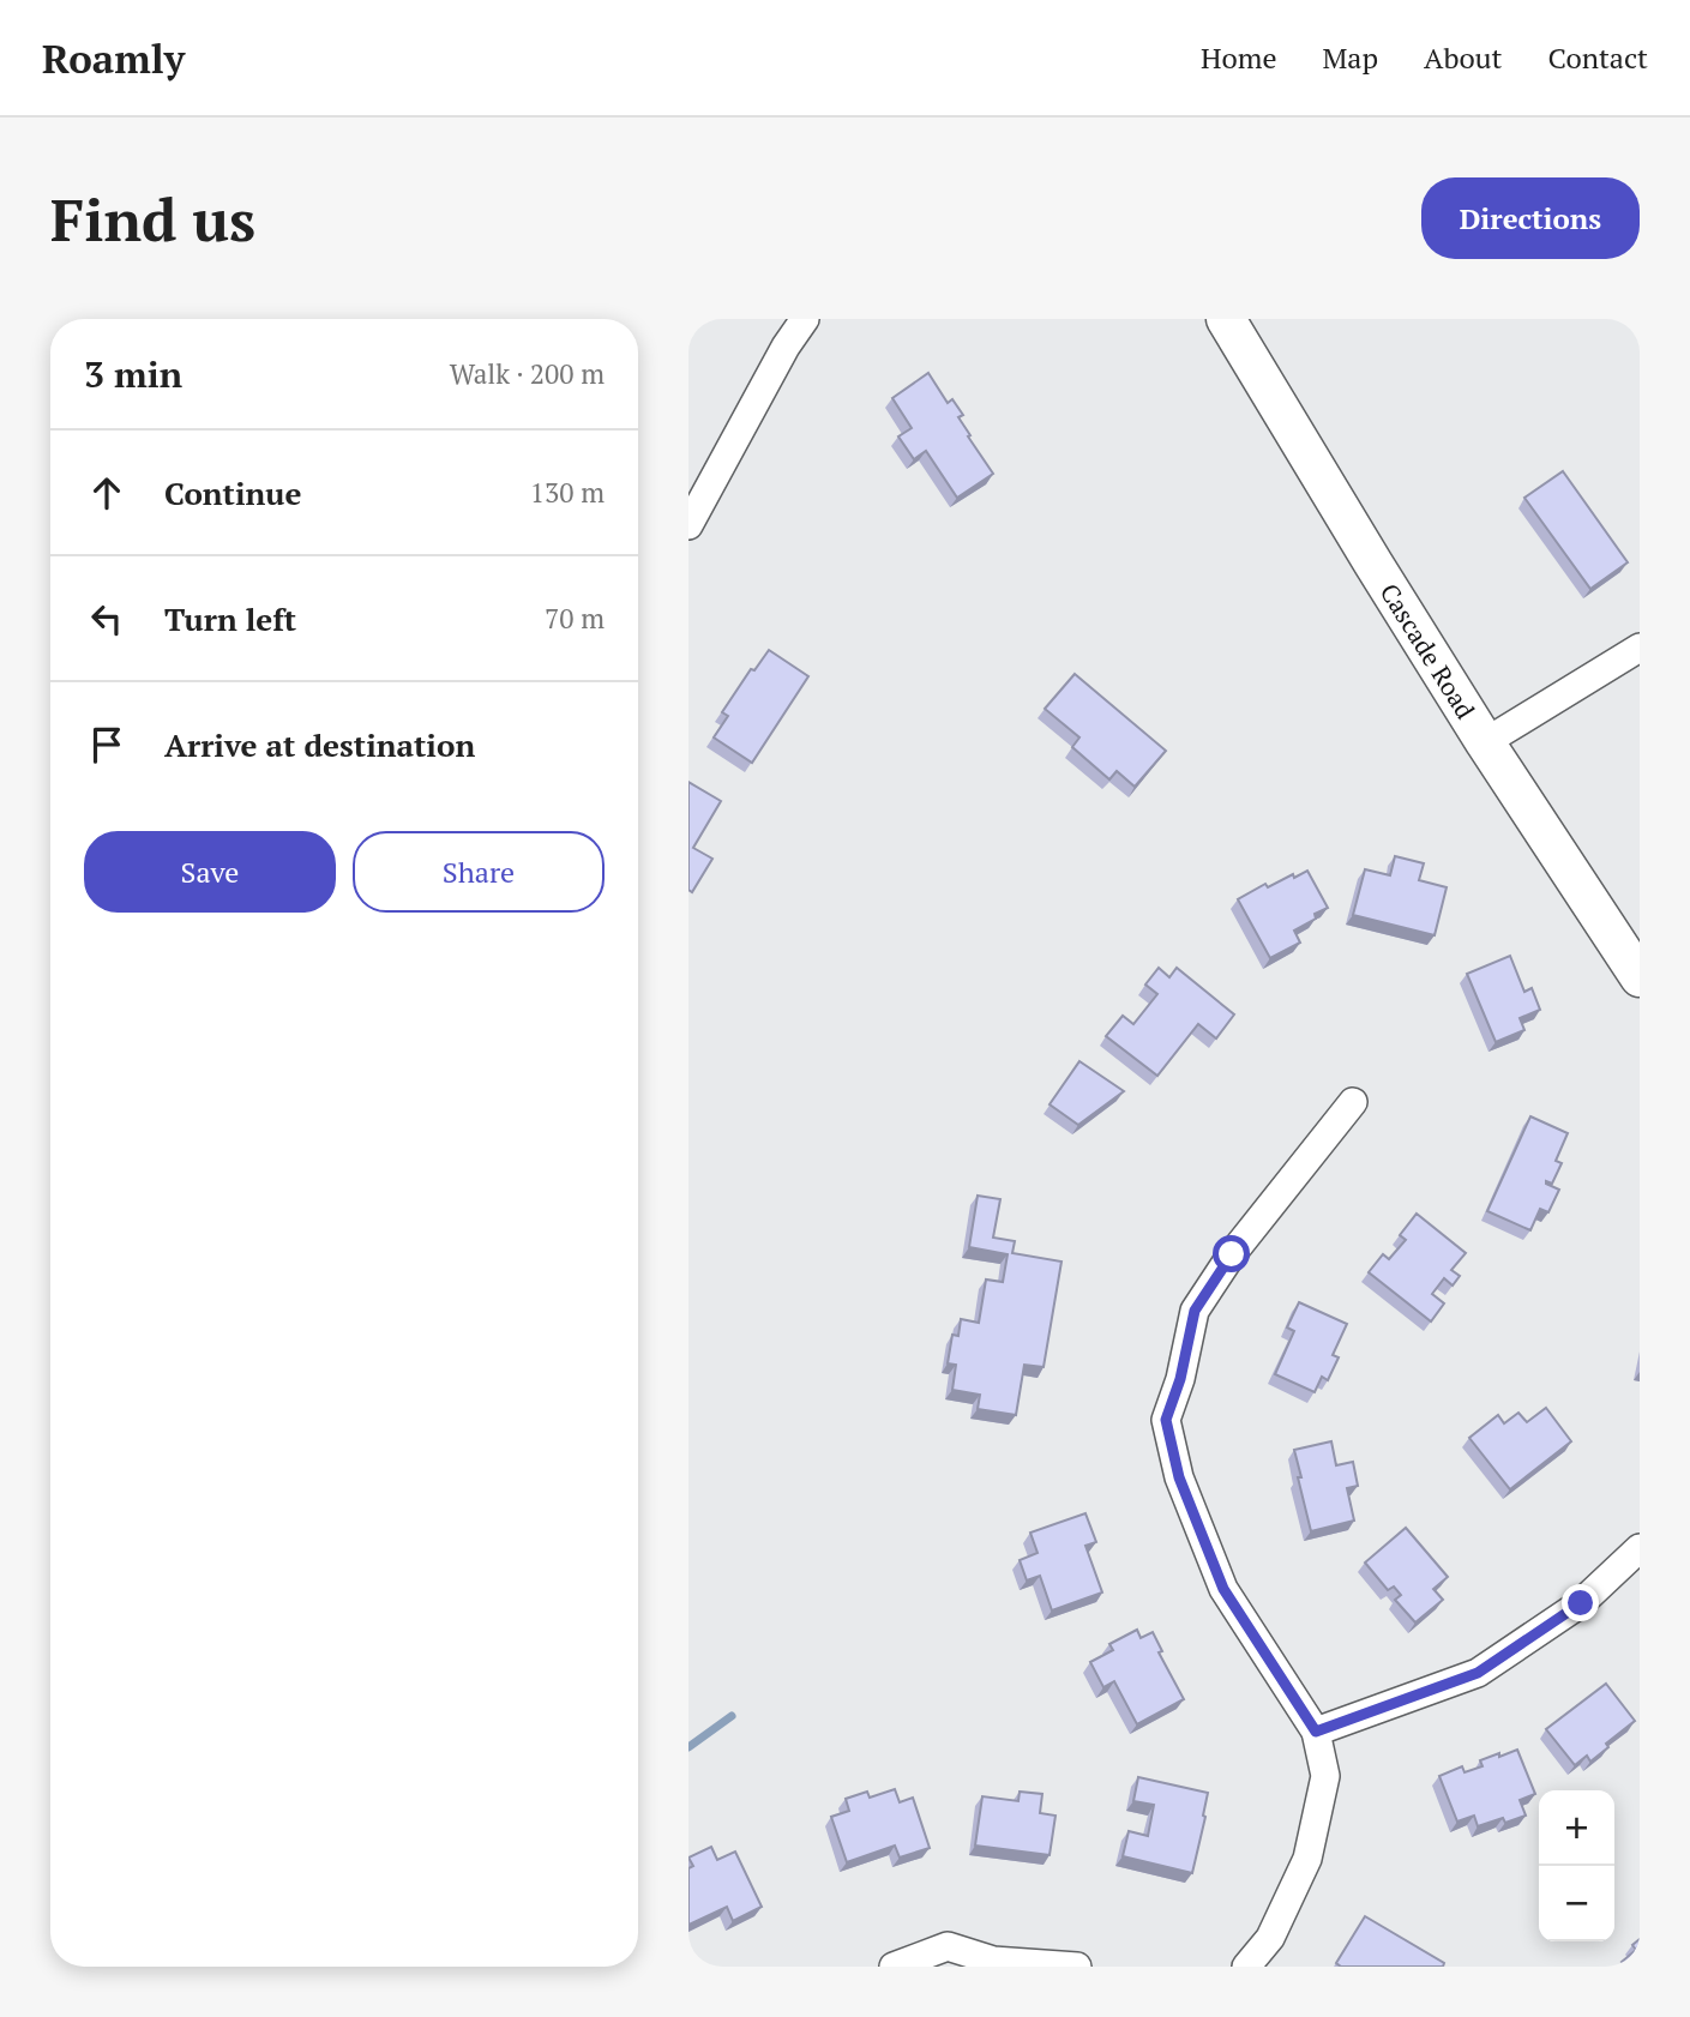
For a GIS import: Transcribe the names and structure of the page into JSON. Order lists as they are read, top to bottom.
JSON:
{
  "streets": {
    "main road": ["Cascade Road"]
  },
  "page": {
    "header": "Roamly",
    "nav": [
      "Home",
      "Map",
      "About",
      "Contact"
    ],
    "buttons": [
      "Directions",
      ["Save", "Share"]
    ],
    "title": "Find us",
    "heading": ["3 min", "Walk · 200 m"],
    "list": [
      ["Continue", "130 m"],
      ["Turn left", "70 m"],
      "Arrive at destination"
    ],
    "map_buttons": ["+", "−"]
  }
}
